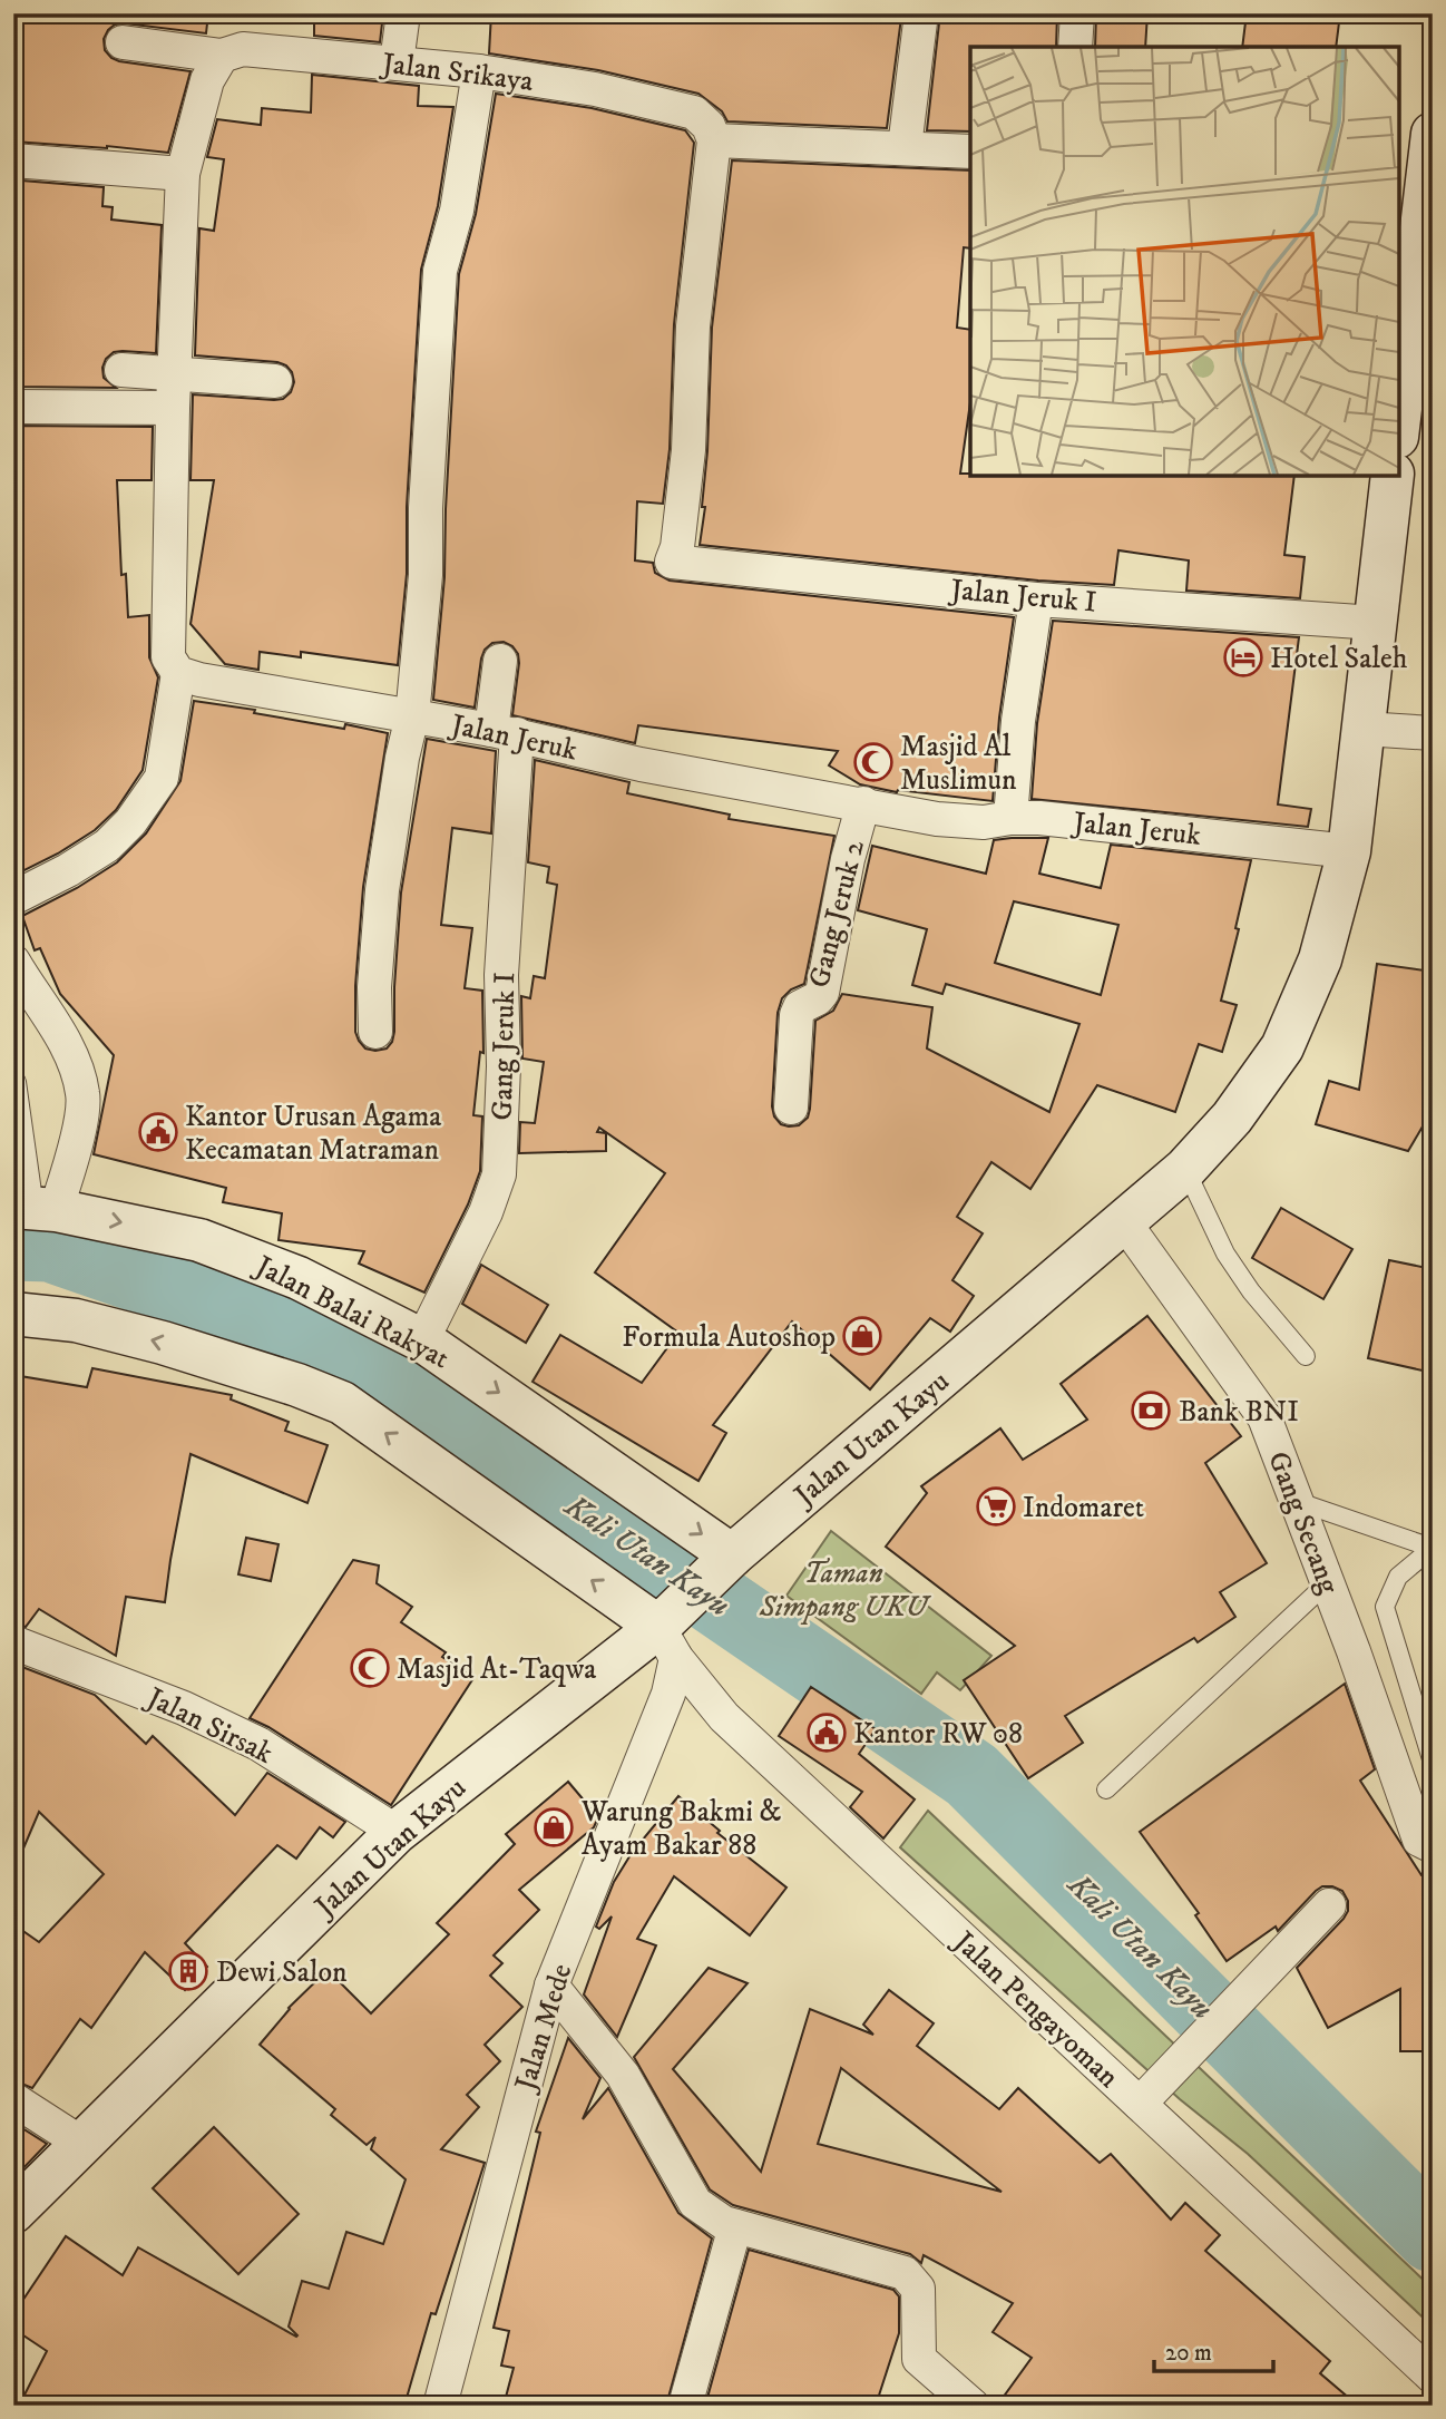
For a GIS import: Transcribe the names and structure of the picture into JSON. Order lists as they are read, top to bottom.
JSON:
{
  "streets": {
    "street": [
      "Jalan Srikaya",
      "Jalan Jeruk I",
      "Jalan Jeruk",
      "Gang Jeruk 2",
      "Gang Jeruk I",
      "Jalan Balai Rakyat",
      "Jalan Utan Kayu",
      "Gang Secang",
      "Jalan Sirsak",
      "Jalan Pengayoman",
      "Jalan Mede"
    ]
  },
  "crossings": [
    ["Jalan Srikaya", "Jalan Jeruk I"],
    ["Jalan Jeruk I", "Jalan Utan Kayu"],
    ["Jalan Jeruk", "Gang Jeruk 2"],
    ["Jalan Jeruk", "Gang Jeruk I"],
    ["Jalan Jeruk", "Jalan Utan Kayu"],
    ["Gang Jeruk I", "Jalan Balai Rakyat"],
    ["Jalan Balai Rakyat", "Jalan Utan Kayu"],
    ["Jalan Utan Kayu", "Gang Secang"],
    ["Jalan Utan Kayu", "Jalan Sirsak"],
    ["Jalan Utan Kayu", "Jalan Pengayoman"],
    ["Jalan Utan Kayu", "Jalan Mede"],
    ["Jalan Pengayoman", "Jalan Mede"]
  ],
  "water": ["Kali Utan Kayu"],
  "parks": ["Taman Simpang UKU"],
  "places": {
    "hotel": ["Hotel Saleh"],
    "mosque": ["Masjid Al Muslimun", "Masjid At-Taqwa"],
    "public building": ["Kantor Urusan Agama Kecamatan Matraman", "Kantor RW 08"],
    "shop": ["Formula Autoshop", "Warung Bakmi & Ayam Bakar 88"],
    "bank": ["Bank BNI"],
    "supermarket": ["Indomaret"],
    "building": ["Dewi Salon"]
  },
  "scale_bar": "20 m"
}
